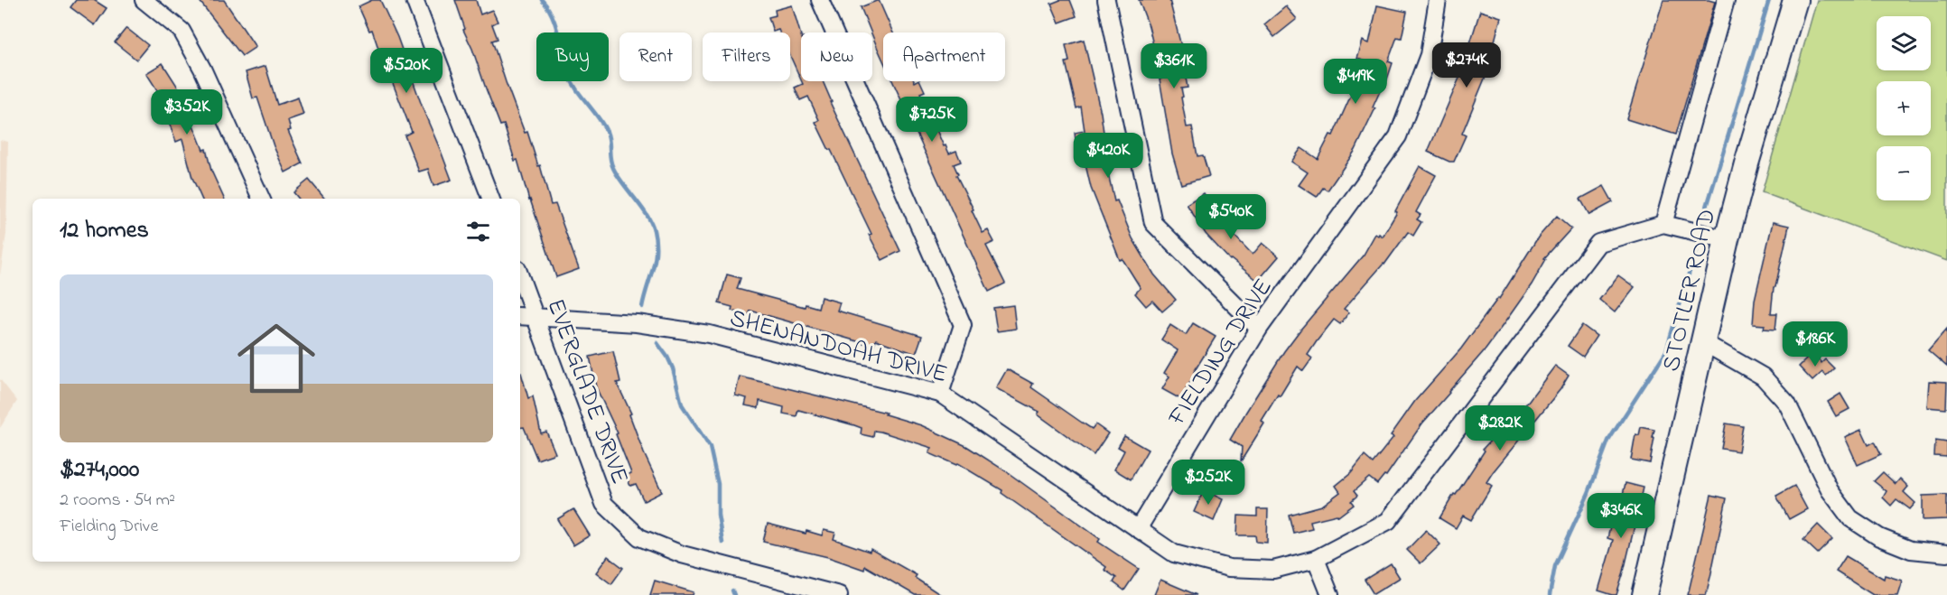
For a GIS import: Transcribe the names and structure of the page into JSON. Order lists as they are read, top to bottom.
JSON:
{
  "streets": {
    "street": [
      "STOTLER ROAD",
      "SHENANDOAH DRIVE",
      "FIELDING DRIVE",
      "EVERGLADE DRIVE"
    ]
  },
  "crossings": [
    ["STOTLER ROAD", "SHENANDOAH DRIVE"],
    ["SHENANDOAH DRIVE", "FIELDING DRIVE"],
    ["SHENANDOAH DRIVE", "EVERGLADE DRIVE"]
  ],
  "page": {
    "map_buttons": ["+", "−"],
    "chip": [
      "Buy",
      "Rent",
      "Filters",
      "New",
      "Apartment"
    ],
    "price": [
      "$274K",
      "$361K",
      "$520K",
      "$419K",
      "$352K",
      "$725K",
      "$420K",
      "$540K",
      "$186K",
      "$282K",
      "$252K",
      "$346K"
    ],
    "heading": "12 homes",
    "list": [
      {
        "name": "$274,000",
        "note": "2 rooms · 54 m² · Fielding Drive"
      }
    ]
  }
}
